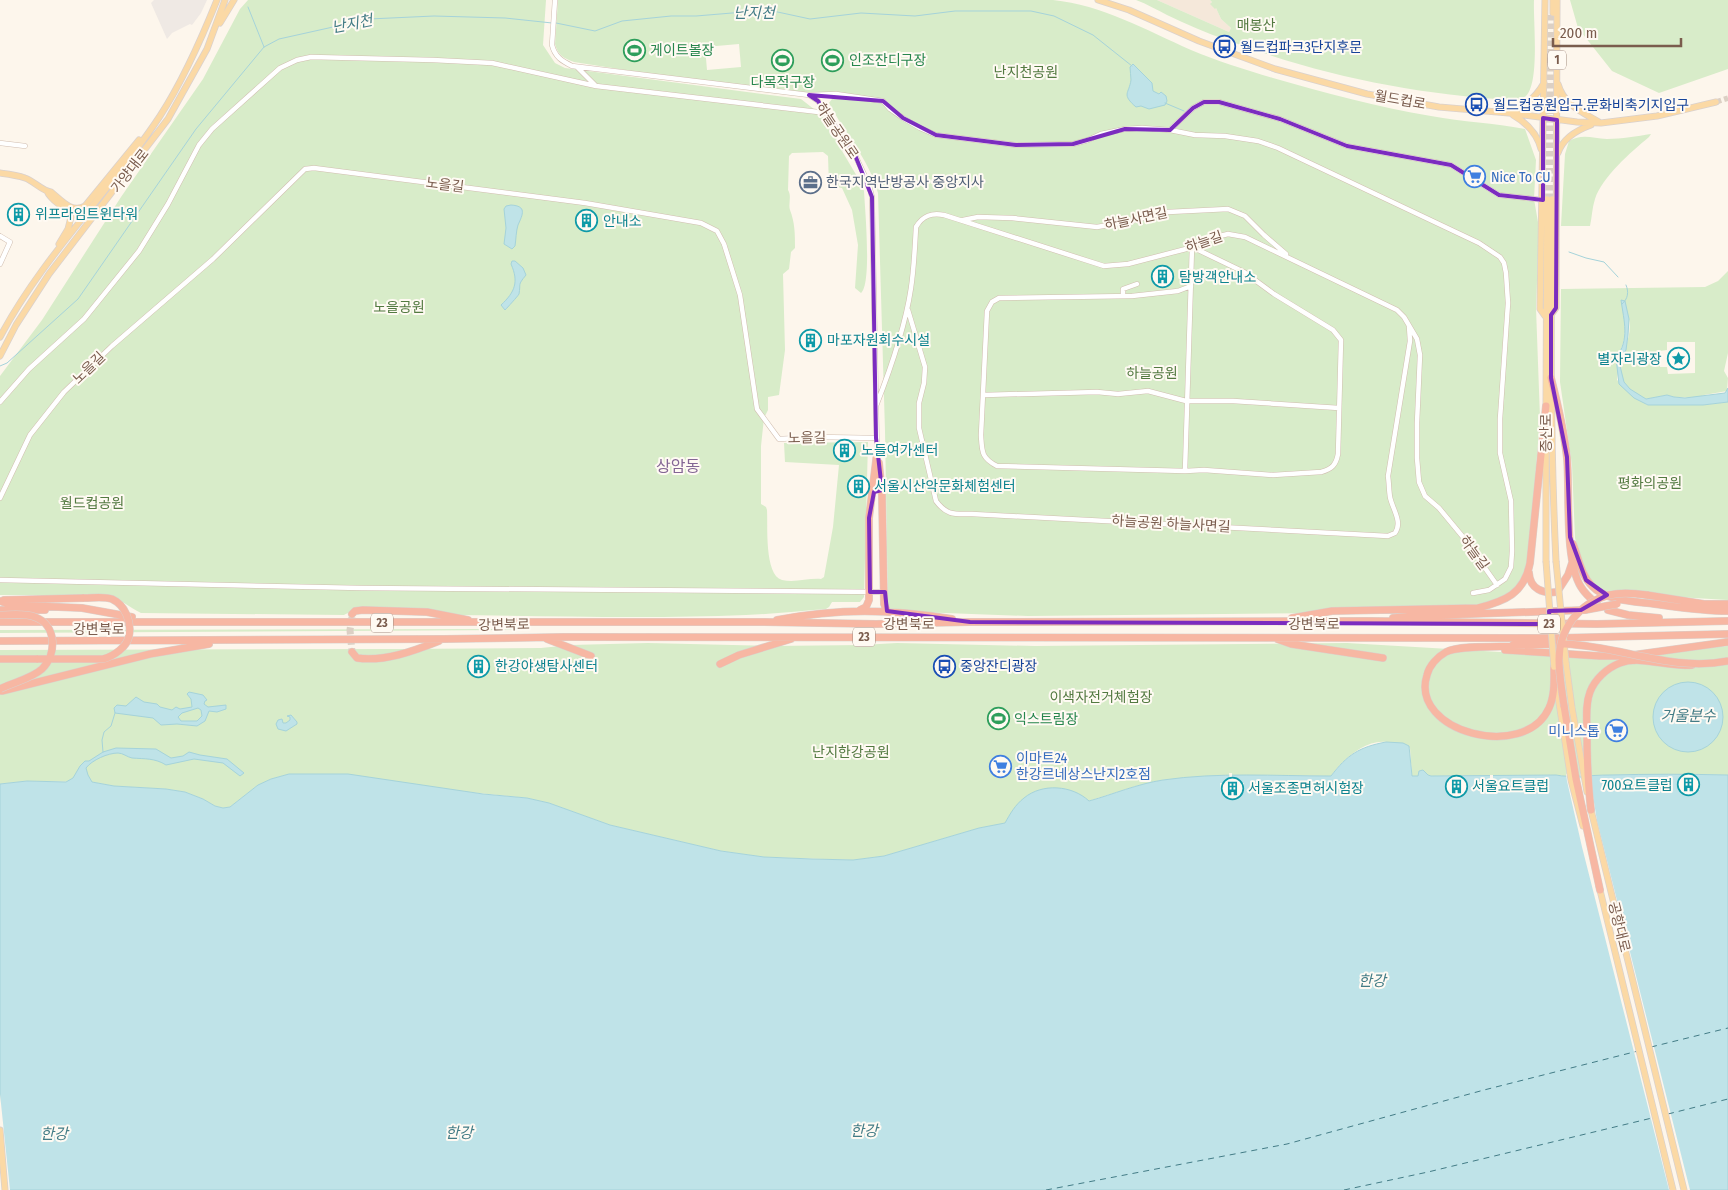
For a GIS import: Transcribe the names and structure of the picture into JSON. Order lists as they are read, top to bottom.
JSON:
{
  "streets": {
    "highway": ["23", "강변북로"],
    "main road": [
      "1",
      "월드컵로",
      "가양대로",
      "증산로",
      "공항대로"
    ],
    "street": [
      "하늘공원로",
      "노을길",
      "하늘사면길",
      "하늘길",
      "하늘공원 하늘사면길"
    ]
  },
  "crossings": [
    ["1", "월드컵로"],
    ["하늘공원로", "노을길"],
    ["하늘공원로", "하늘길"],
    ["하늘사면길", "하늘길"],
    ["하늘길", "하늘공원 하늘사면길"],
    ["증산로", "공항대로"]
  ],
  "districts": ["상암동"],
  "water": ["난지천", "거울분수", "한강"],
  "parks": [
    "매봉산",
    "난지천공원",
    "노을공원",
    "하늘공원",
    "평화의공원",
    "월드컵공원",
    "이색자전거체험장",
    "난지한강공원"
  ],
  "places": {
    "bus stop": ["월드컵파크3단지후문", "월드컵공원입구.문화비축기지입구", "중앙잔디광장"],
    "sports": [
      "게이트볼장",
      "다목적구장",
      "인조잔디구장",
      "익스트림장"
    ],
    "supermarket": ["Nice To CU", "미니스톱", "이마트24 한강르네상스난지2호점"],
    "office": ["한국지역난방공사 중앙지사"],
    "building": [
      "위프라임트윈타워",
      "안내소",
      "탐방객안내소",
      "마포자원회수시설",
      "노들여가센터",
      "서울시산악문화체험센터",
      "한강야생탐사센터",
      "700요트클럽",
      "서울요트클럽",
      "서울조종면허시험장"
    ],
    "place": ["별자리광장"]
  },
  "scale_bar": "200 m"
}
